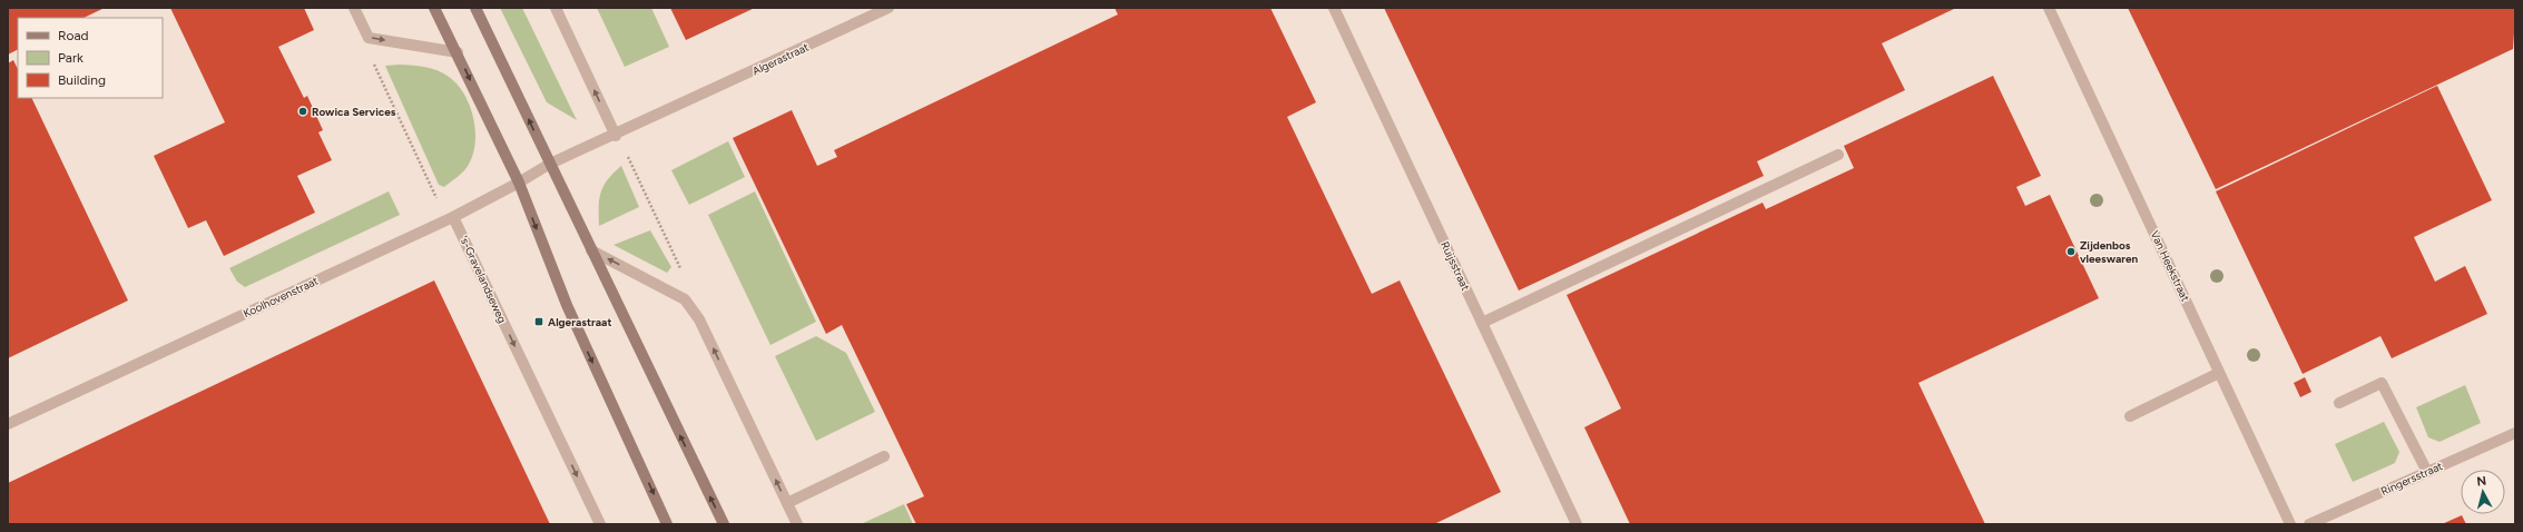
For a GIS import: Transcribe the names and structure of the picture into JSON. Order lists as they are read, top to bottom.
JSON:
{
  "streets": {
    "street": [
      "Algerastraat",
      "Ruijsstraat",
      "Van Heekstraat",
      "'s-Gravelandseweg",
      "Koolhovenstraat",
      "Ringersstraat"
    ]
  },
  "crossings": [
    ["Algerastraat", "Koolhovenstraat"],
    ["'s-Gravelandseweg", "Koolhovenstraat"]
  ],
  "one_way": ["'s-Gravelandseweg"],
  "places": {
    "other": ["Rowica Services", "Zijdenbos vleeswaren"],
    "transit": ["Algerastraat"]
  },
  "legend": ["Road", "Park", "Building"],
  "north": "top"
}
